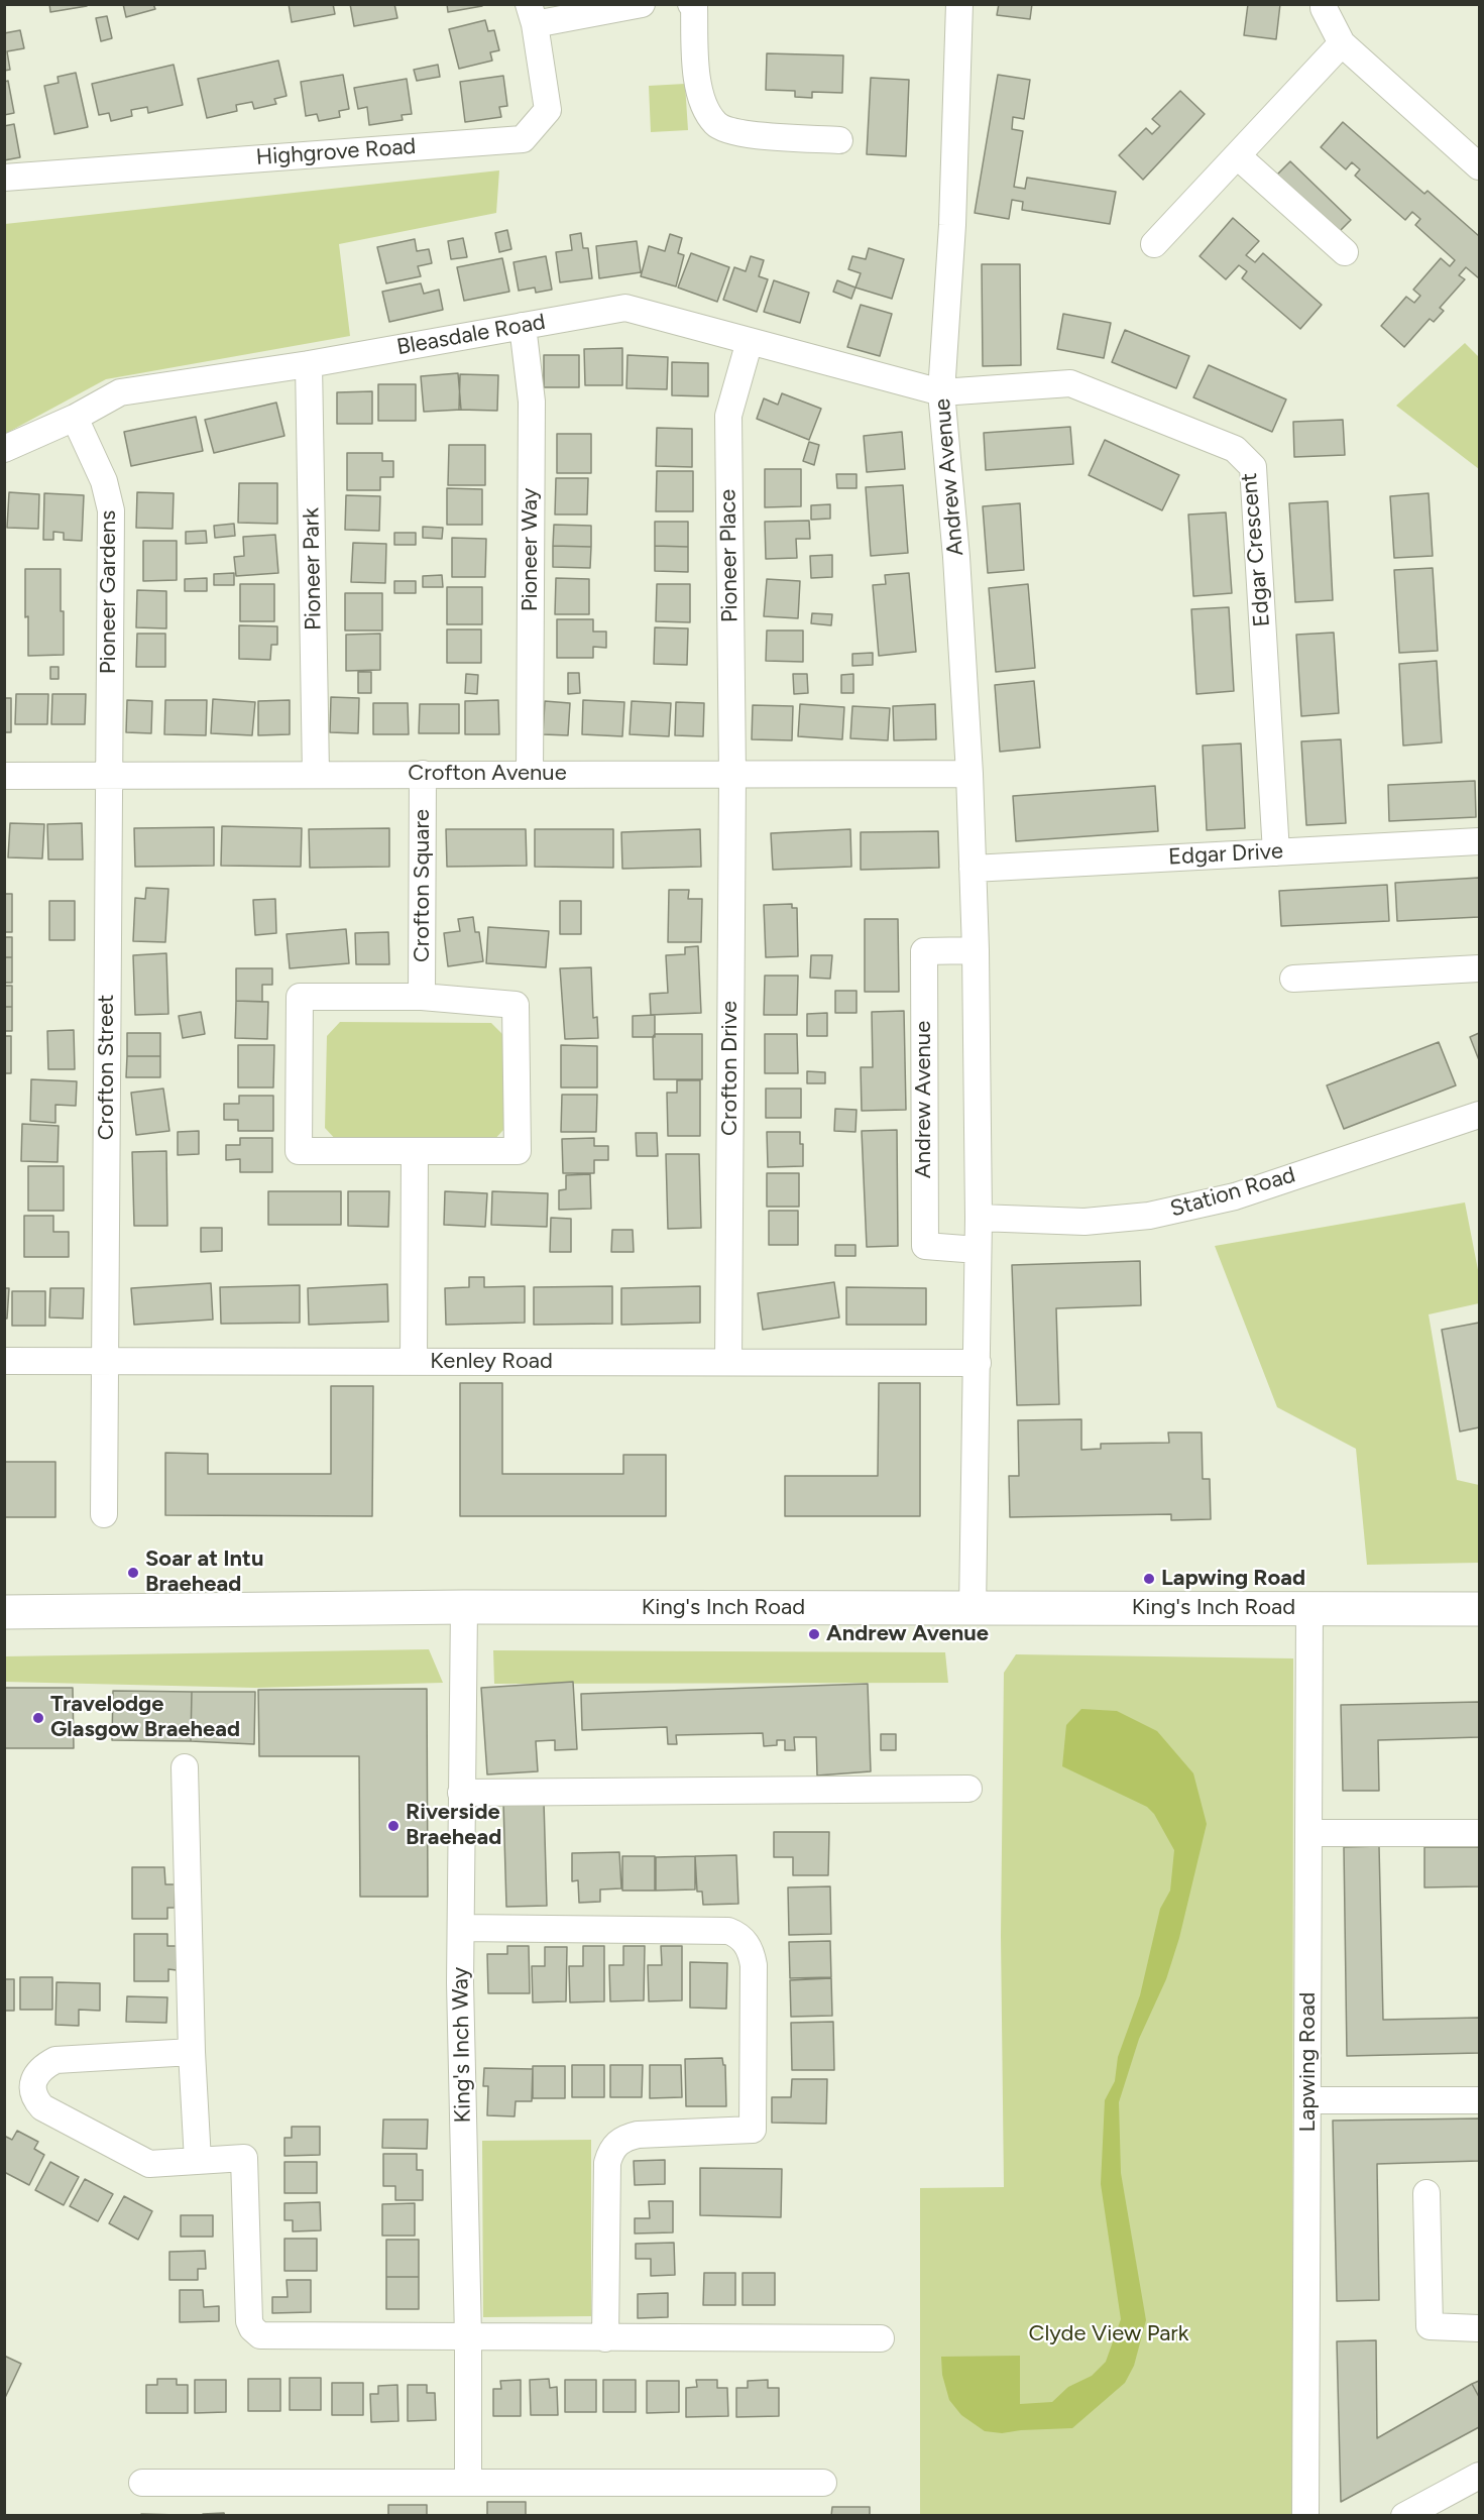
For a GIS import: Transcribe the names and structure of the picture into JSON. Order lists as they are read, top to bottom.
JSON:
{
  "streets": {
    "street": [
      "Highgrove Road",
      "Bleasdale Road",
      "Andrew Avenue",
      "Pioneer Way",
      "Edgar Crescent",
      "Pioneer Place",
      "Pioneer Park",
      "Pioneer Gardens",
      "Crofton Avenue",
      "Edgar Drive",
      "Crofton Square",
      "Crofton Street",
      "Crofton Drive",
      "Station Road",
      "Kenley Road",
      "King's Inch Road",
      "King's Inch Way",
      "Lapwing Road"
    ]
  },
  "crossings": [
    ["Bleasdale Road", "Andrew Avenue"],
    ["Bleasdale Road", "Pioneer Way"],
    ["Bleasdale Road", "Edgar Crescent"],
    ["Bleasdale Road", "Pioneer Place"],
    ["Bleasdale Road", "Pioneer Park"],
    ["Bleasdale Road", "Pioneer Gardens"],
    ["Andrew Avenue", "Edgar Crescent"],
    ["Andrew Avenue", "Crofton Avenue"],
    ["Andrew Avenue", "Edgar Drive"],
    ["Andrew Avenue", "Station Road"],
    ["Andrew Avenue", "Kenley Road"],
    ["Andrew Avenue", "King's Inch Road"],
    ["Pioneer Way", "Crofton Avenue"],
    ["Edgar Crescent", "Edgar Drive"],
    ["Pioneer Place", "Crofton Avenue"],
    ["Pioneer Place", "Crofton Drive"],
    ["Pioneer Park", "Crofton Avenue"],
    ["Pioneer Gardens", "Crofton Avenue"],
    ["Pioneer Gardens", "Crofton Street"],
    ["Crofton Avenue", "Crofton Square"],
    ["Crofton Avenue", "Crofton Street"],
    ["Crofton Avenue", "Crofton Drive"],
    ["Crofton Street", "Kenley Road"],
    ["Crofton Drive", "Kenley Road"],
    ["King's Inch Road", "King's Inch Way"],
    ["King's Inch Road", "Lapwing Road"]
  ],
  "parks": ["Clyde View Park"],
  "places": [
    "Soar at Intu Braehead",
    "Lapwing Road",
    "Andrew Avenue",
    "Travelodge Glasgow Braehead",
    "Riverside Braehead"
  ]
}
